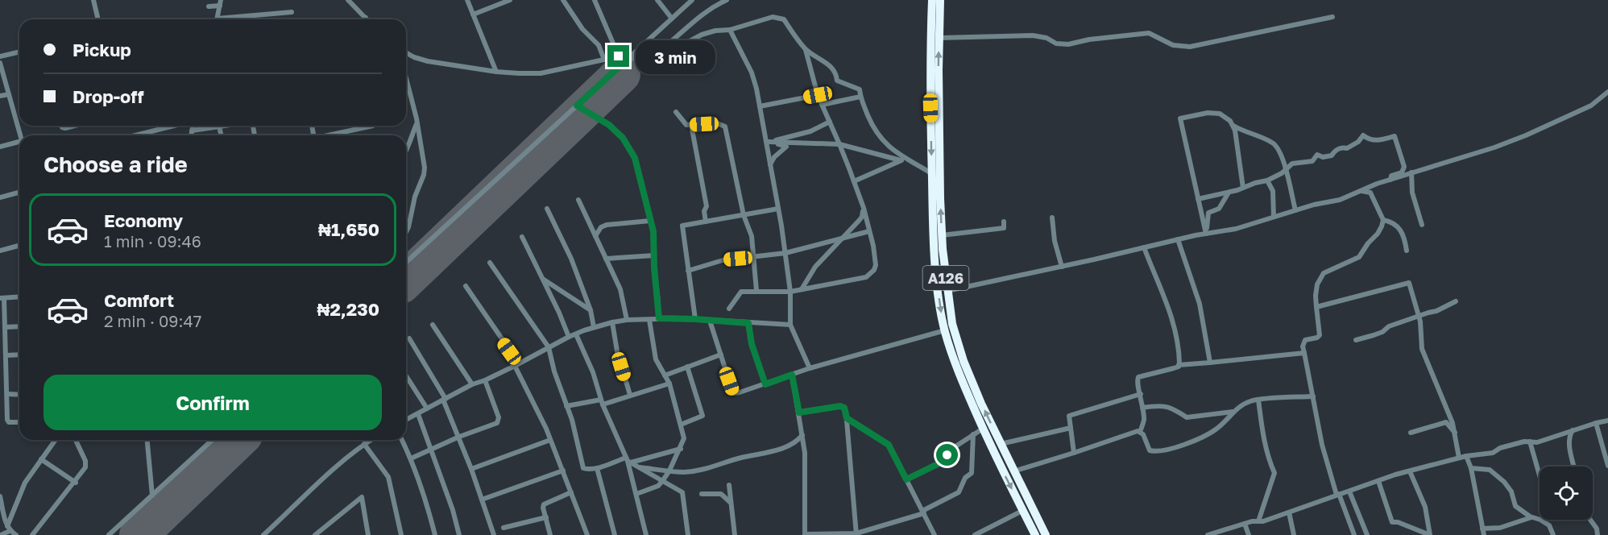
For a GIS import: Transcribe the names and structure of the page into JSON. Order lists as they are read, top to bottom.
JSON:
{
  "streets": {
    "highway": ["A126"]
  },
  "page": {
    "banner": ["Pickup", "Drop-off"],
    "bubble": "3 min",
    "heading": "Choose a ride",
    "list": [
      {
        "name": "Economy",
        "note": "1 min · 09:46",
        "value": "₦1,650"
      },
      {
        "name": "Comfort",
        "note": "2 min · 09:47",
        "value": "₦2,230"
      }
    ],
    "buttons": "Confirm"
  }
}
